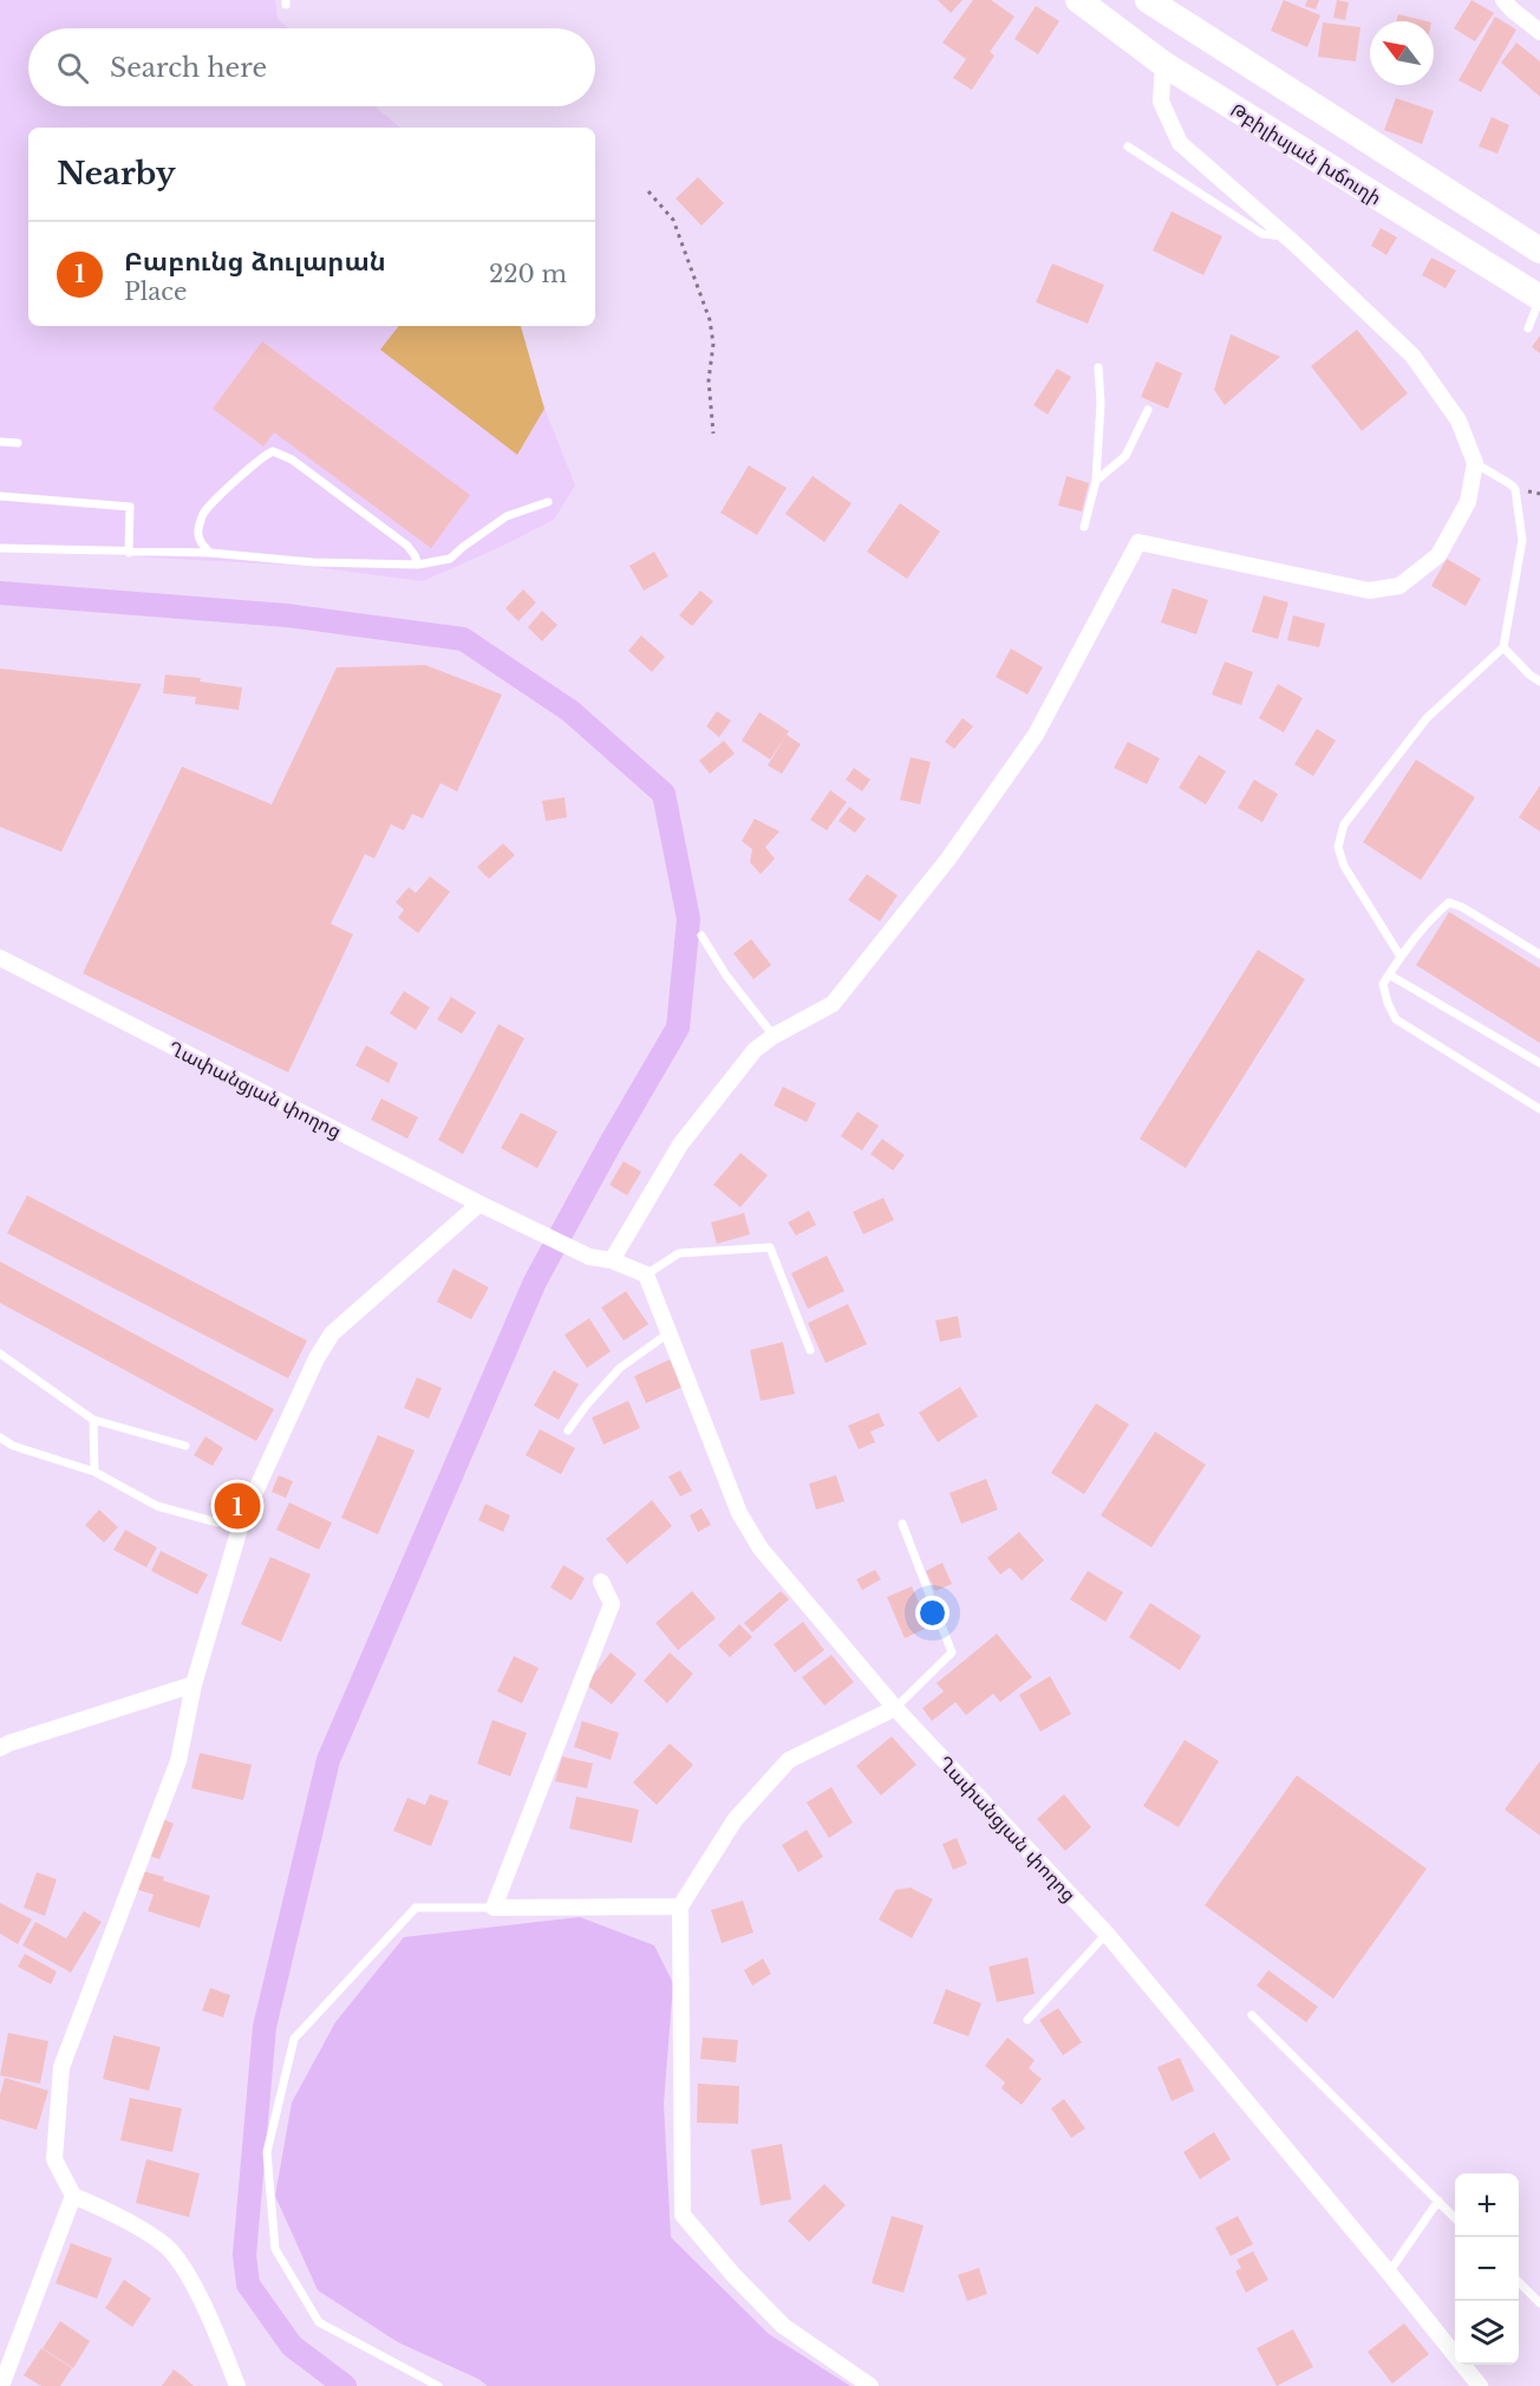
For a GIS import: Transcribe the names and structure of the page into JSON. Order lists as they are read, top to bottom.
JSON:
{
  "streets": {
    "main road": ["Թբիլիսյան խճուղի"],
    "street": ["Ղափանցյան փողոց"]
  },
  "north": "top left",
  "page": {
    "search": "Search here",
    "heading": "Nearby",
    "list": [
      {
        "mark": "1",
        "name": "Բաբունց ձուլարան",
        "note": "Place",
        "value": "220 m"
      }
    ],
    "pins": "1",
    "map_buttons": ["+", "−"]
  }
}
